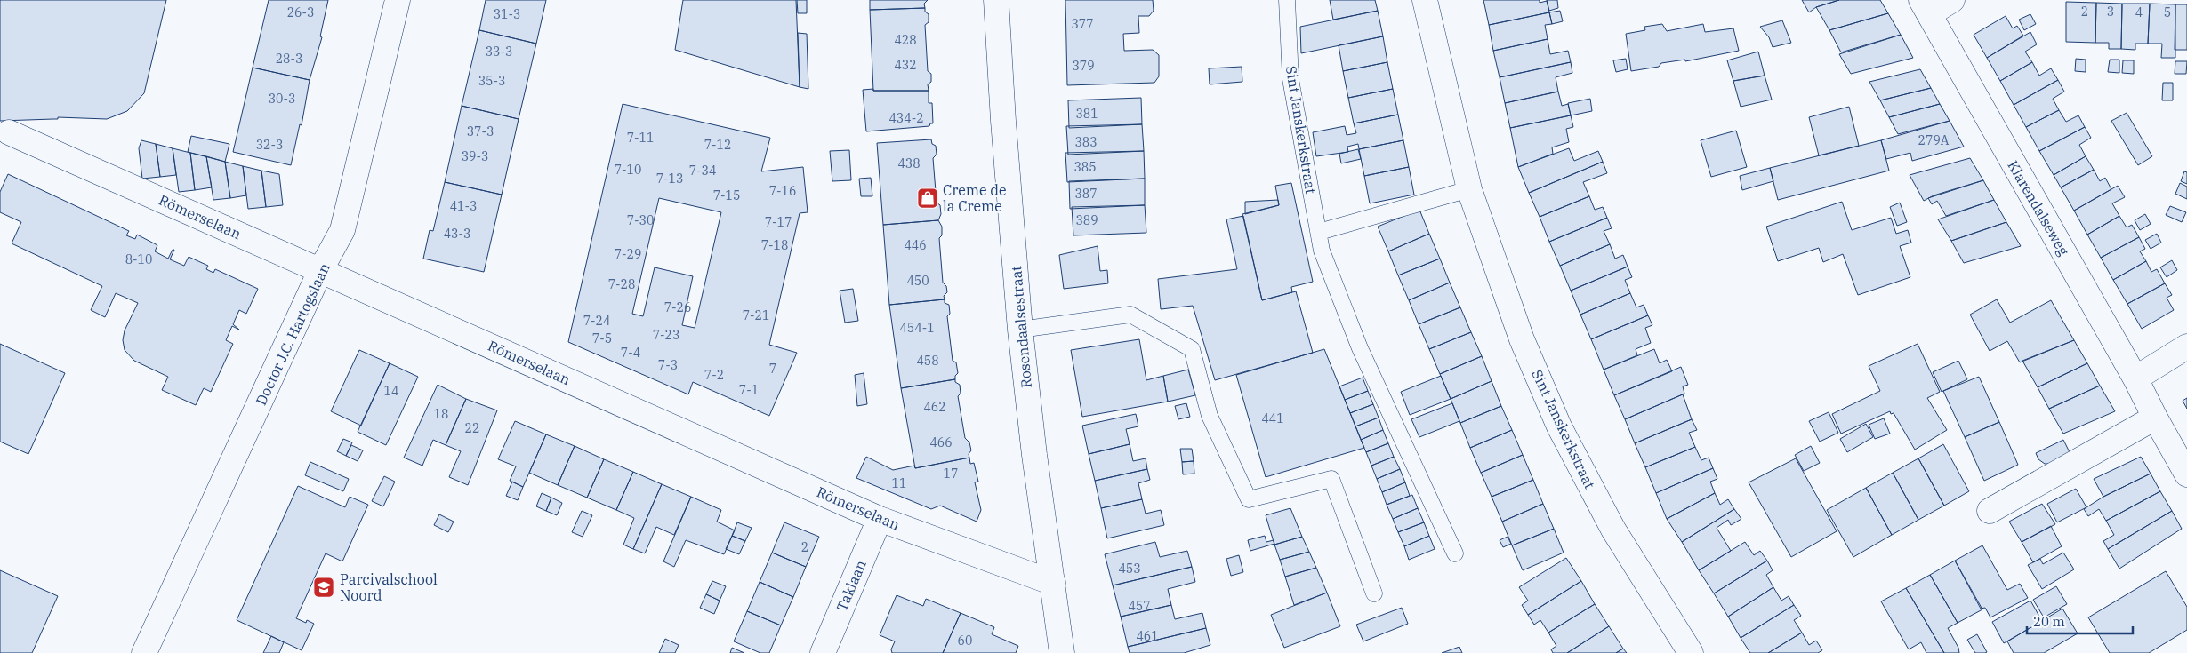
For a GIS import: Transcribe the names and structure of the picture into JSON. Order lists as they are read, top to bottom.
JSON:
{
  "streets": {
    "street": [
      "Sint Janskerkstraat",
      "Klarendalseweg",
      "Römerselaan",
      "Rosendaalsestraat",
      "Doctor J.C. Hartogslaan",
      "Taklaan"
    ]
  },
  "crossings": [
    ["Römerselaan", "Rosendaalsestraat"],
    ["Römerselaan", "Doctor J.C. Hartogslaan"],
    ["Römerselaan", "Taklaan"]
  ],
  "places": {
    "shop": ["Creme de la Creme"],
    "school or university": ["Parcivalschool Noord"]
  },
  "house_numbers": [
    "2",
    "3",
    "26-3",
    "4",
    "5",
    "31-3",
    "377",
    "428",
    "33-3",
    "28-3",
    "432",
    "379",
    "35-3",
    "30-3",
    "381",
    "434-2",
    "37-3",
    "7-11",
    "279A",
    "383",
    "32-3",
    "7-12",
    "39-3",
    "438",
    "385",
    "7-10",
    "7-34",
    "7-13",
    "7-16",
    "387",
    "7-15",
    "41-3",
    "7-30",
    "389",
    "7-17",
    "43-3",
    "7-18",
    "446",
    "7-29",
    "8-10",
    "450",
    "7-28",
    "7-26",
    "7-21",
    "7-24",
    "454-1",
    "7-23",
    "7-5",
    "7-4",
    "458",
    "7-3",
    "7",
    "7-2",
    "7-1",
    "14",
    "462",
    "18",
    "441",
    "22",
    "466",
    "17",
    "11",
    "2",
    "453",
    "457",
    "461",
    "60"
  ],
  "scale_bar": "20 m"
}
